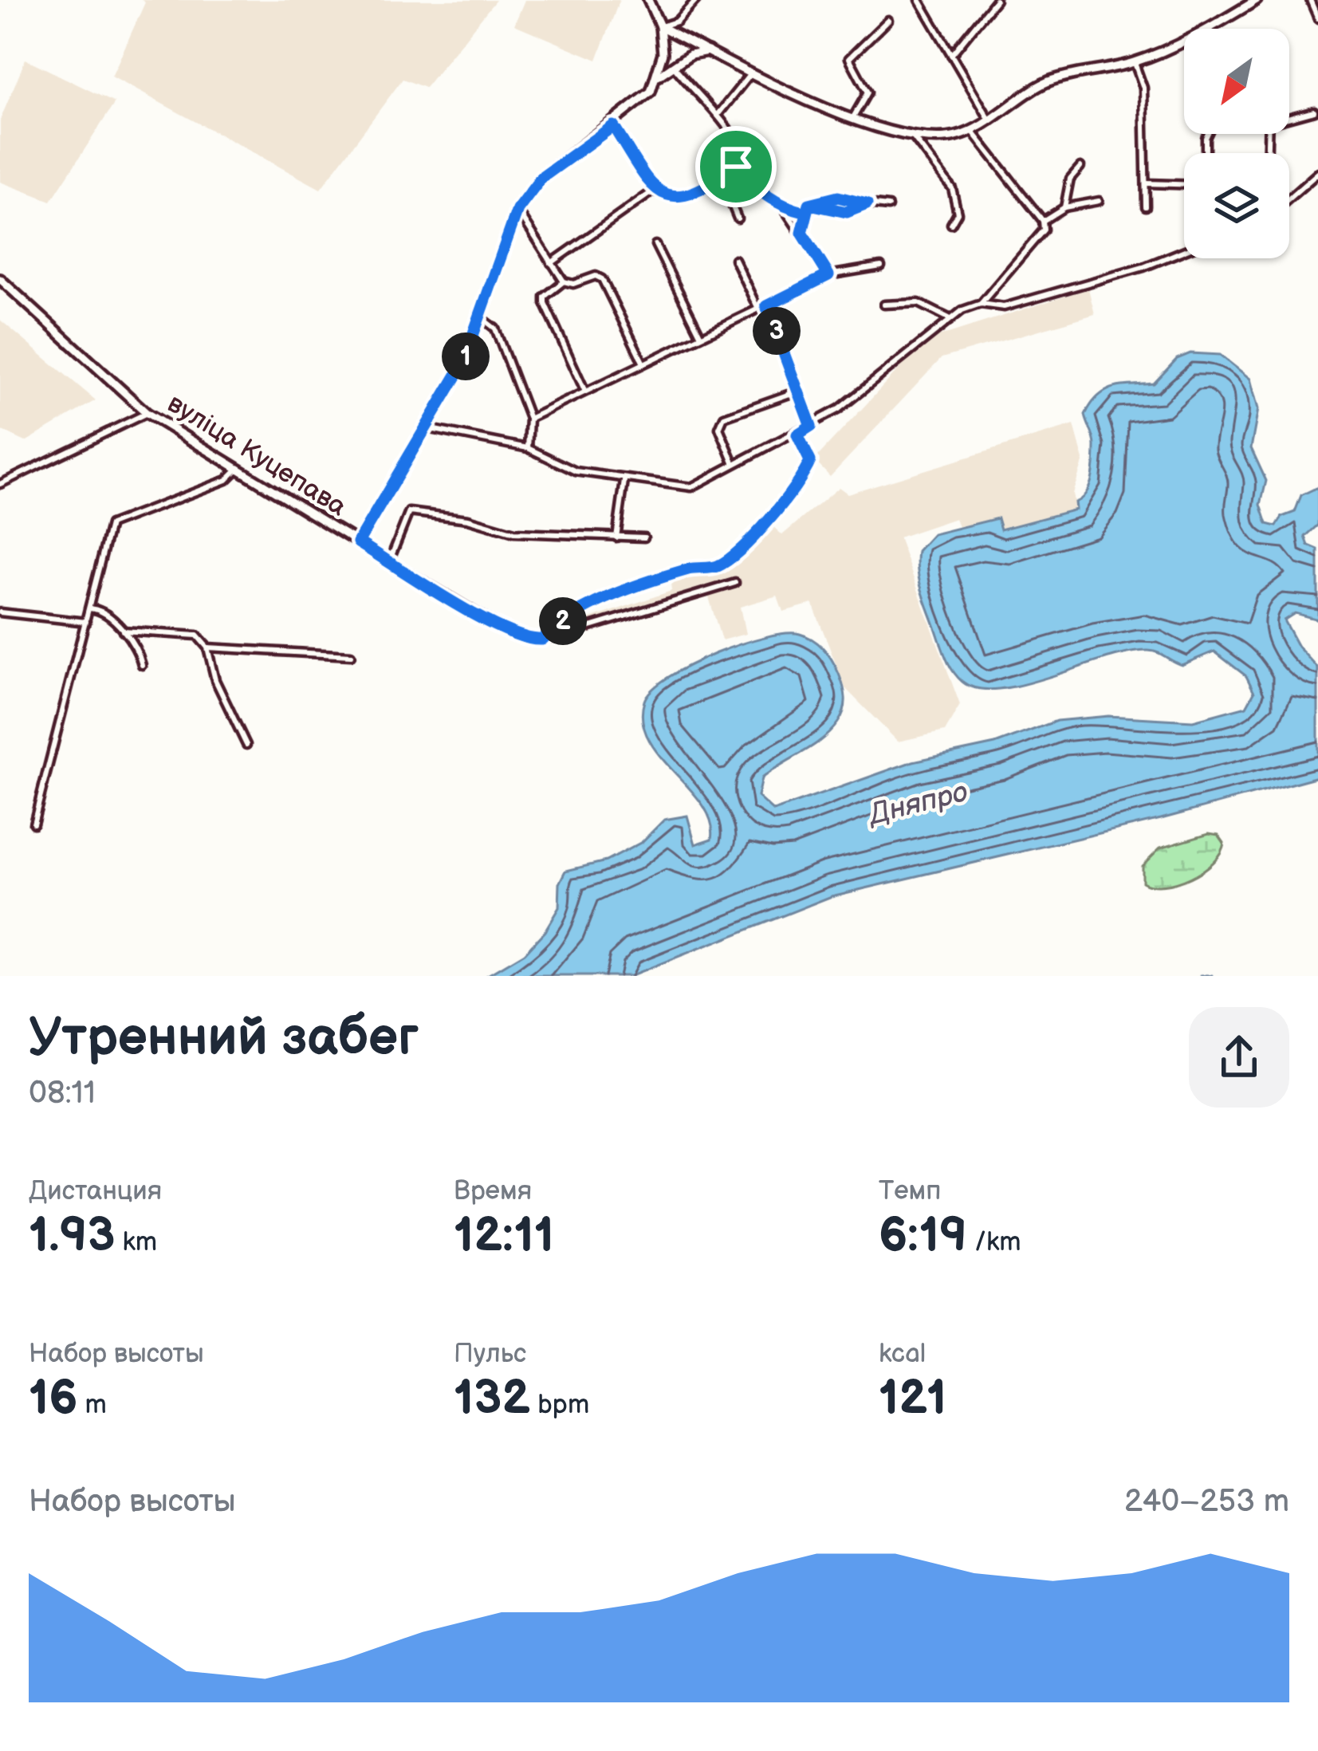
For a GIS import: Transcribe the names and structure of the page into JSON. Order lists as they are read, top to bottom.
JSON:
{
  "streets": {
    "main road": ["вуліца Куцепава"]
  },
  "water": ["Дняпро"],
  "north": "bottom left",
  "page": {
    "pins": ["3", "1", "2"],
    "heading": ["Утренний забег", "08:11"],
    "stats": [
      ["Дистанция", "1.93 km"],
      ["Время", "12:11"],
      ["Темп", "6:19 /km"],
      ["Набор высоты", "16 m"],
      ["Пульс", "132 bpm"],
      ["kcal", "121"]
    ],
    "chart": ["Набор высоты", "240–253 m"]
  }
}
